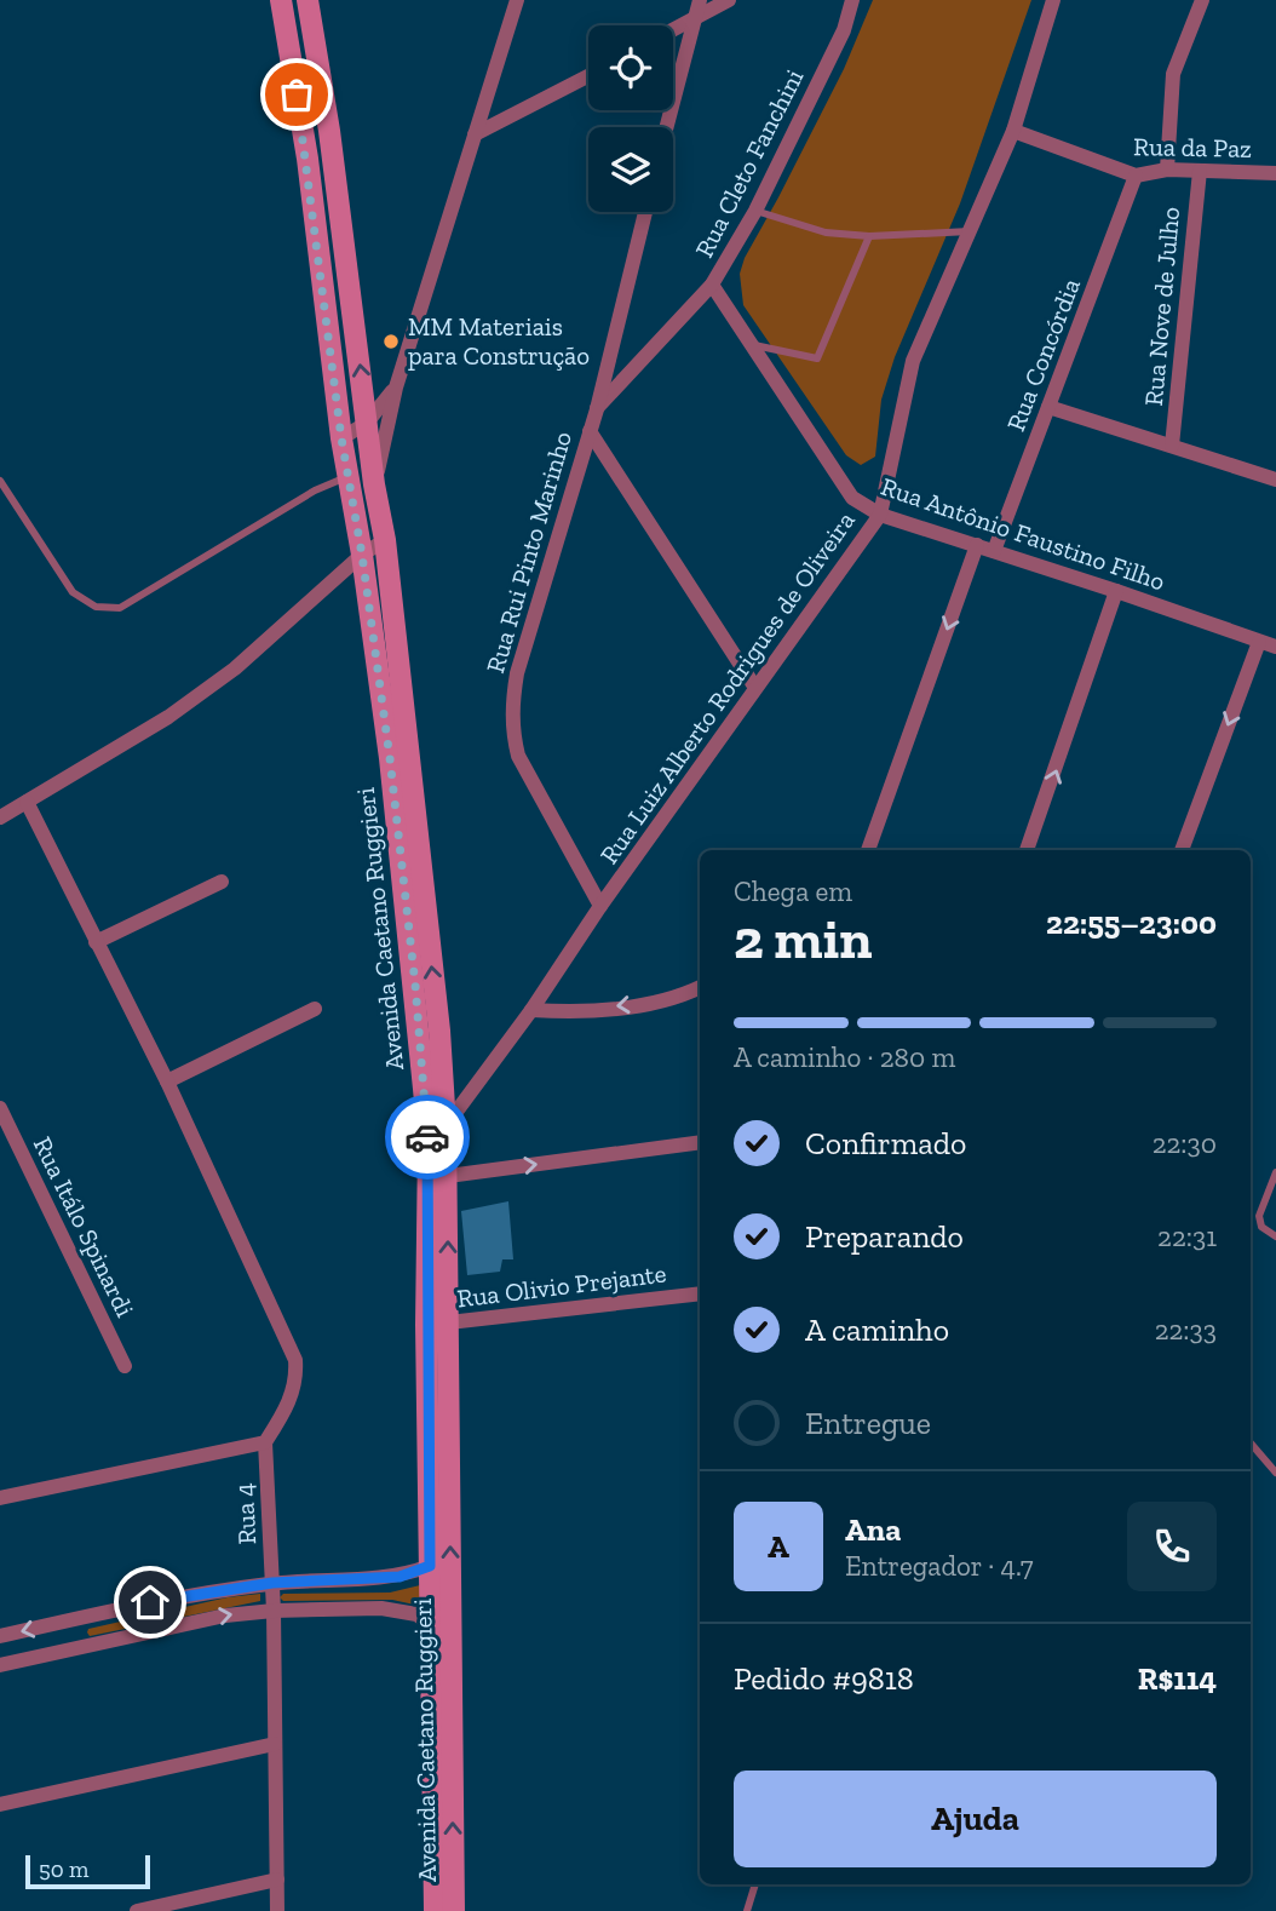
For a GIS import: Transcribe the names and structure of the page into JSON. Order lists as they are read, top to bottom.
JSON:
{
  "streets": {
    "main road": ["Avenida Caetano Ruggieri"],
    "street": [
      "Rua da Paz",
      "Rua Cleto Fanchini",
      "Rua Nove de Julho",
      "Rua Concórdia",
      "Rua Antônio Faustino Filho",
      "Rua Rui Pinto Marinho",
      "Rua Luiz Alberto Rodrigues de Oliveira",
      "Rua Itálo Spinardi",
      "Rua Olivio Prejante",
      "Rua 4"
    ]
  },
  "crossings": [
    ["Rua da Paz", "Rua Nove de Julho"],
    ["Rua da Paz", "Rua Concórdia"],
    ["Rua da Paz", "Rua Luiz Alberto Rodrigues de Oliveira"],
    ["Rua Cleto Fanchini", "Rua Antônio Faustino Filho"],
    ["Rua Cleto Fanchini", "Rua Rui Pinto Marinho"],
    ["Rua Concórdia", "Rua Antônio Faustino Filho"],
    ["Rua Antônio Faustino Filho", "Rua Luiz Alberto Rodrigues de Oliveira"],
    ["Rua Rui Pinto Marinho", "Rua Luiz Alberto Rodrigues de Oliveira"],
    ["Rua Luiz Alberto Rodrigues de Oliveira", "Avenida Caetano Ruggieri"],
    ["Avenida Caetano Ruggieri", "Rua Olivio Prejante"]
  ],
  "places": ["MM Materiais para Construção"],
  "scale_bar": "50 m",
  "page": {
    "heading": ["2 min", "Chega em", "22:55–23:00"],
    "panel": [
      "Ana",
      "Entregador · 4.7",
      "Pedido #9818",
      "R$114"
    ],
    "bar": "A caminho · 280 m",
    "list": [
      ["Confirmado", "22:30"],
      ["Preparando", "22:31"],
      ["A caminho", "22:33"],
      "Entregue"
    ],
    "round": "A",
    "buttons": "Ajuda",
    "scale": "50 m"
  }
}
